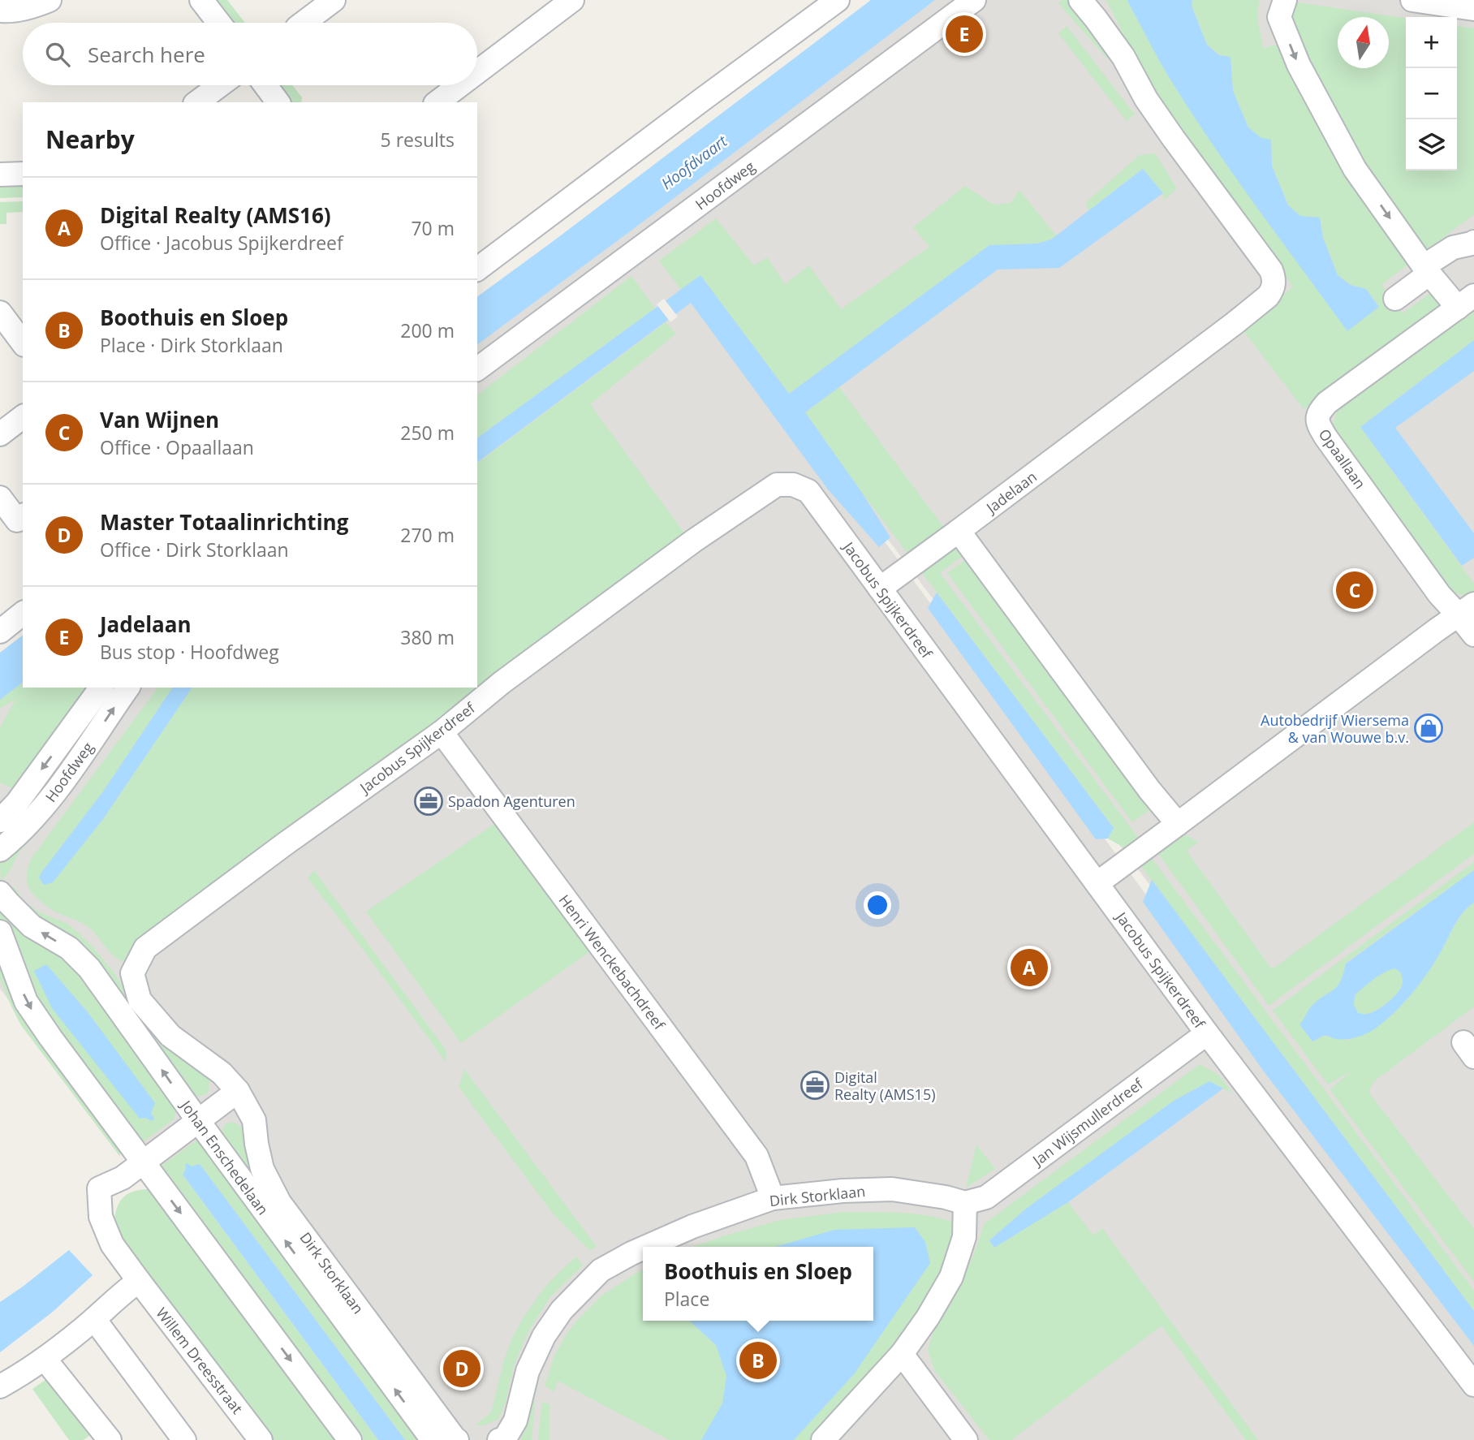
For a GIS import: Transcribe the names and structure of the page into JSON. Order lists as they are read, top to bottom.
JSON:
{
  "streets": {
    "street": [
      "Hoofdweg",
      "Opaallaan",
      "Jadelaan",
      "Jacobus Spijkerdreef",
      "Henri Wenckebachdreef",
      "Jan Wijsmullerdreef",
      "Johan Enschedelaan",
      "Dirk Storklaan",
      "Willem Dreesstraat"
    ]
  },
  "crossings": [
    ["Jadelaan", "Jacobus Spijkerdreef"],
    ["Jacobus Spijkerdreef", "Henri Wenckebachdreef"],
    ["Jacobus Spijkerdreef", "Jan Wijsmullerdreef"],
    ["Jacobus Spijkerdreef", "Dirk Storklaan"],
    ["Henri Wenckebachdreef", "Dirk Storklaan"],
    ["Jan Wijsmullerdreef", "Dirk Storklaan"]
  ],
  "one_way": ["Opaallaan"],
  "water": ["Hoofdvaart"],
  "places": {
    "shop": ["Autobedrijf Wiersema & van Wouwe b.v."],
    "office": ["Spadon Agenturen", "Digital Realty (AMS15)"]
  },
  "north": "top",
  "page": {
    "pins": [
      "E",
      "C",
      "A",
      "B",
      "D"
    ],
    "map_buttons": ["+", "−"],
    "search": "Search here",
    "heading": ["Nearby", "5 results"],
    "list": [
      {
        "mark": "A",
        "name": "Digital Realty (AMS16)",
        "note": "Office · Jacobus Spijkerdreef",
        "value": "70 m"
      },
      {
        "mark": "B",
        "name": "Boothuis en Sloep",
        "note": "Place · Dirk Storklaan",
        "value": "200 m"
      },
      {
        "mark": "C",
        "name": "Van Wijnen",
        "note": "Office · Opaallaan",
        "value": "250 m"
      },
      {
        "mark": "D",
        "name": "Master Totaalinrichting",
        "note": "Office · Dirk Storklaan",
        "value": "270 m"
      },
      {
        "mark": "E",
        "name": "Jadelaan",
        "note": "Bus stop · Hoofdweg",
        "value": "380 m"
      }
    ],
    "popup": ["Boothuis en Sloep", "Place"]
  }
}
